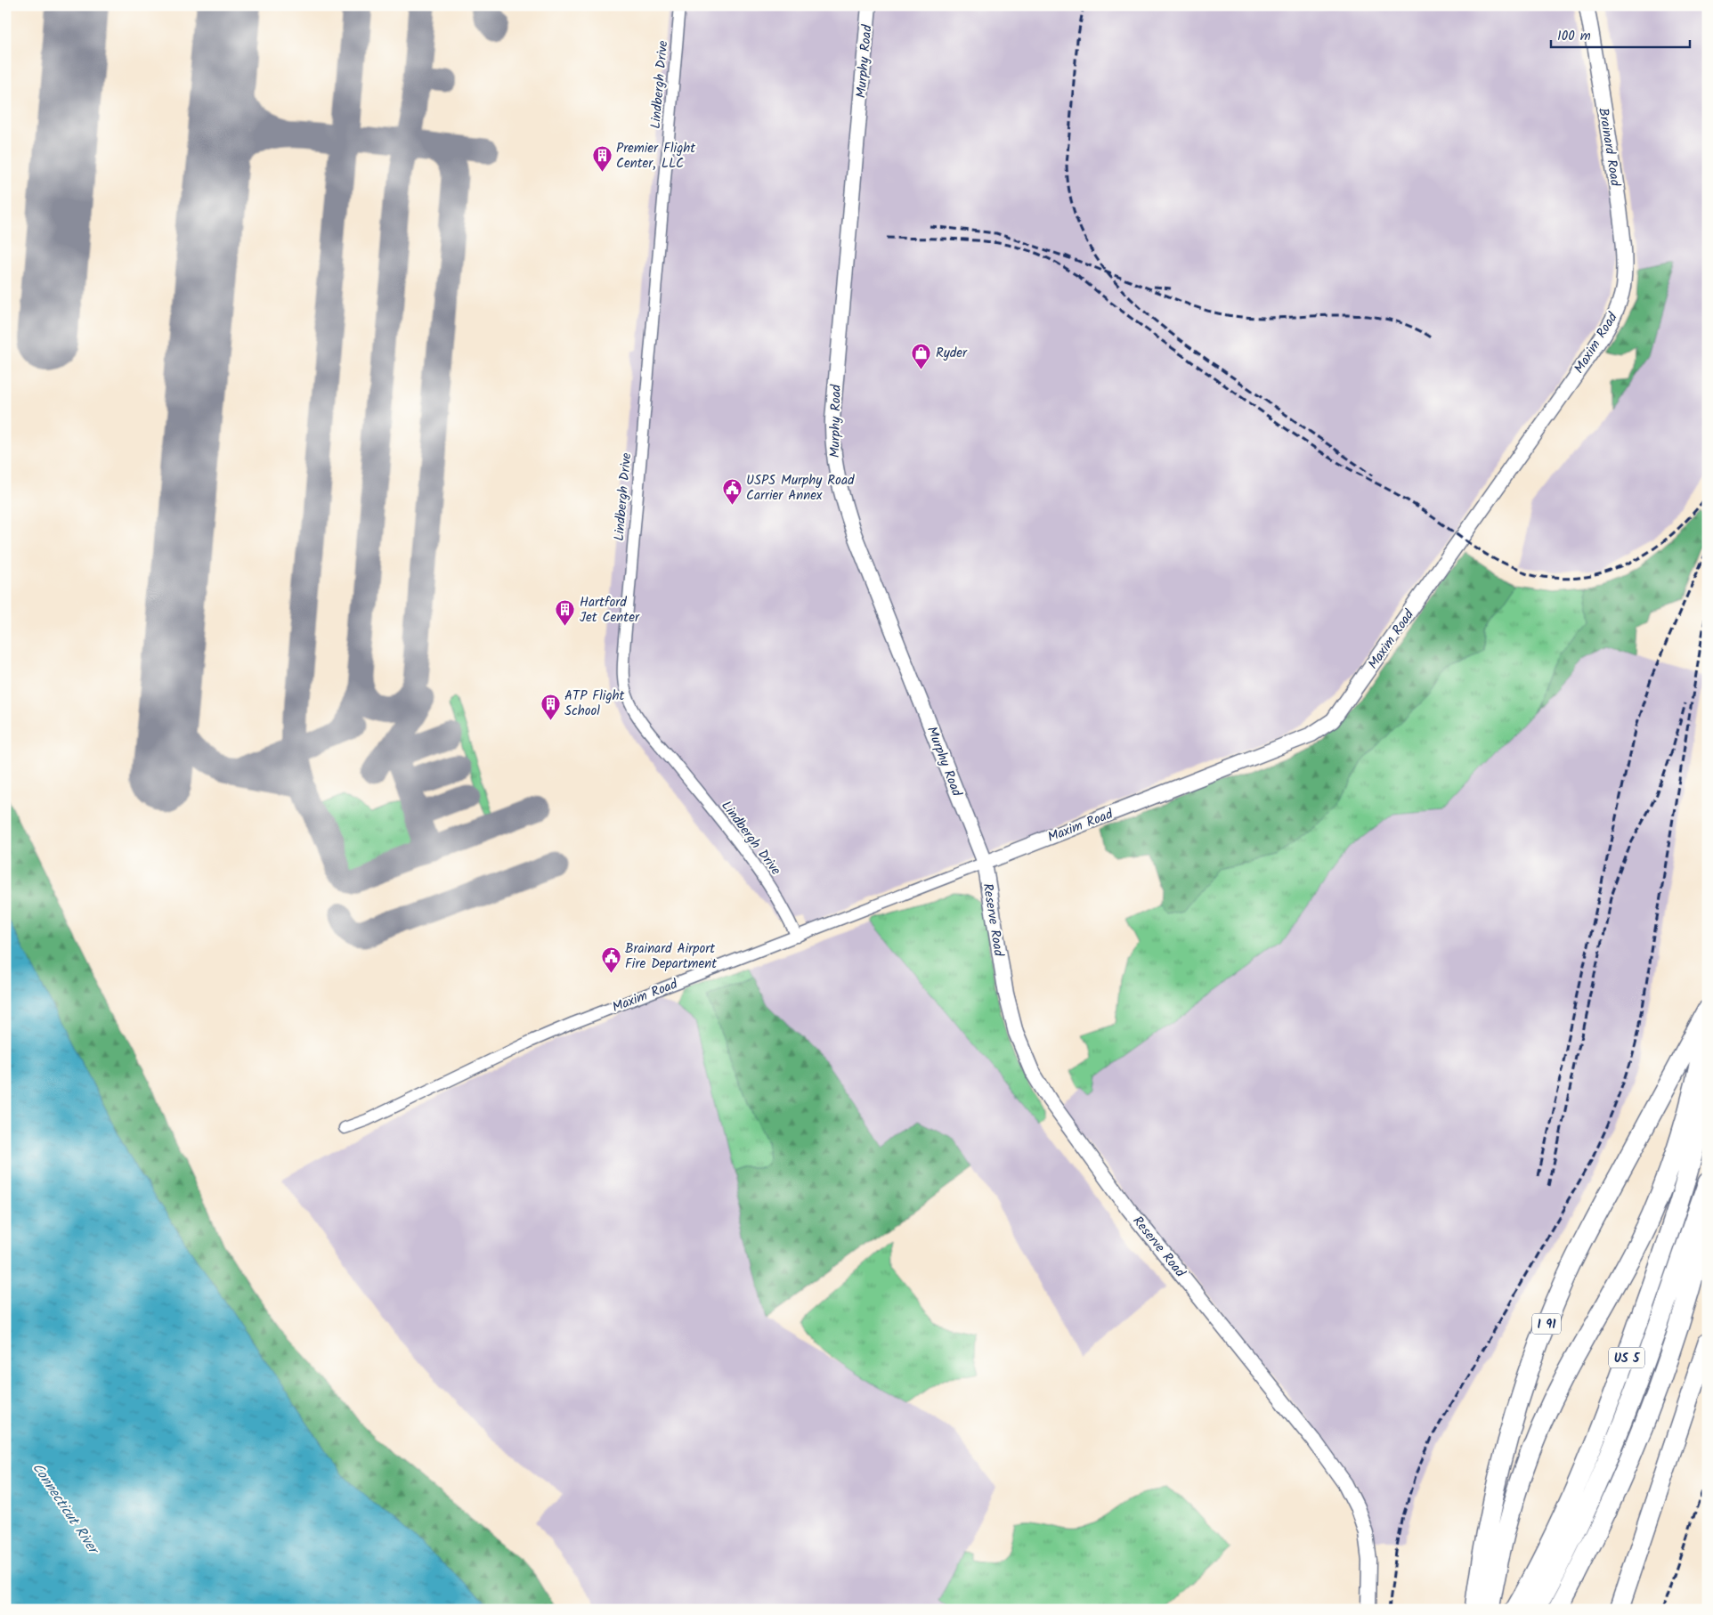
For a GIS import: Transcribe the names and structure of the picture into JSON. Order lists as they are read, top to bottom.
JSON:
{
  "streets": {
    "highway": ["I 91", "US 5"],
    "street": [
      "Murphy Road",
      "Lindbergh Drive",
      "Brainard Road",
      "Maxim Road",
      "Reserve Road"
    ]
  },
  "crossings": [
    ["Murphy Road", "Maxim Road"],
    ["Murphy Road", "Reserve Road"],
    ["Lindbergh Drive", "Maxim Road"],
    ["Brainard Road", "Maxim Road"],
    ["Maxim Road", "Reserve Road"]
  ],
  "water": ["Connecticut River"],
  "places": {
    "building": ["Premier Flight Center, LLC", "Hartford Jet Center", "ATP Flight School"],
    "shop": ["Ryder"],
    "public building": ["USPS Murphy Road Carrier Annex", "Brainard Airport Fire Department"]
  },
  "scale_bar": "100 m"
}
